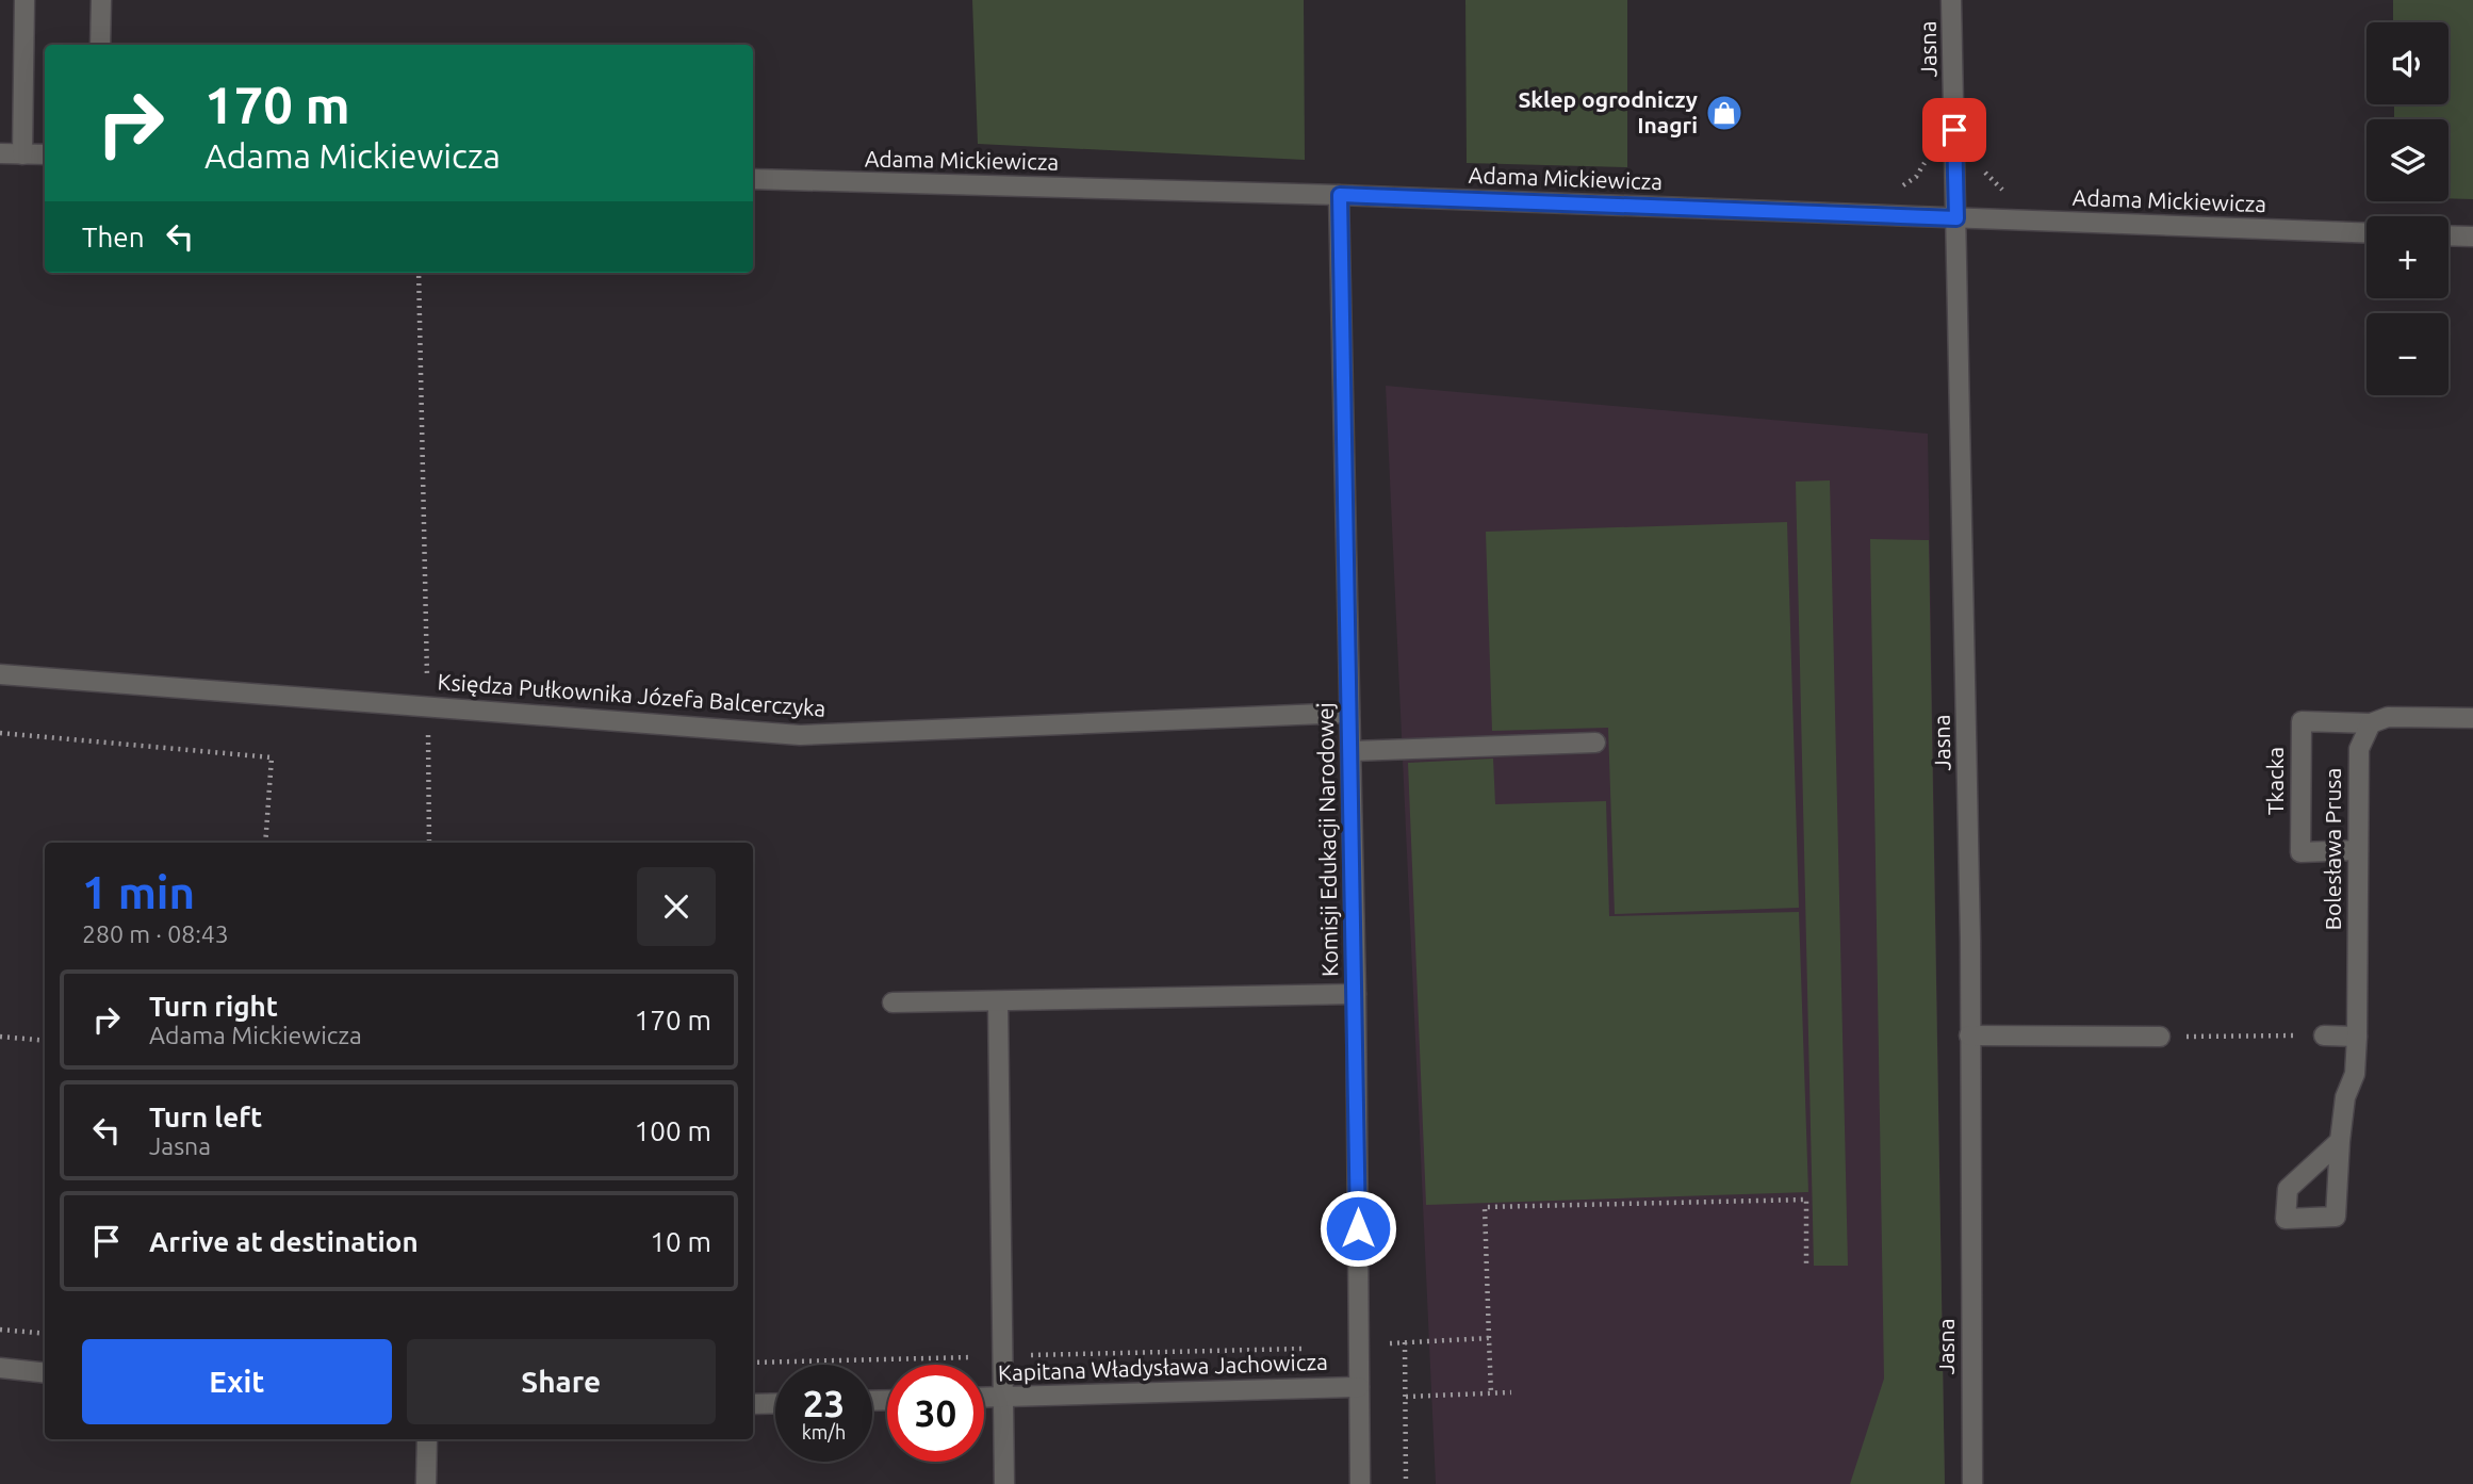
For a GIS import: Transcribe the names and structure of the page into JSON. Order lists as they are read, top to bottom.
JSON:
{
  "streets": {
    "street": [
      "Jasna",
      "Adama Mickiewicza",
      "Księdza Pułkownika Józefa Balcerczyka",
      "Tkacka",
      "Komisji Edukacji Narodowej",
      "Bolesława Prusa",
      "Kapitana Władysława Jachowicza"
    ]
  },
  "crossings": [
    ["Jasna", "Adama Mickiewicza"],
    ["Adama Mickiewicza", "Komisji Edukacji Narodowej"],
    ["Księdza Pułkownika Józefa Balcerczyka", "Komisji Edukacji Narodowej"],
    ["Tkacka", "Bolesława Prusa"],
    ["Komisji Edukacji Narodowej", "Kapitana Władysława Jachowicza"]
  ],
  "places": {
    "shop": ["Sklep ogrodniczy Inagri"]
  },
  "page": {
    "map_buttons": ["+", "−"],
    "turn": ["170 m", "Adama Mickiewicza"],
    "then": "Then",
    "heading": ["1 min", "280 m · 08:43"],
    "list": [
      {
        "name": "Turn right",
        "note": "Adama Mickiewicza",
        "value": "170 m"
      },
      {
        "name": "Turn left",
        "note": "Jasna",
        "value": "100 m"
      },
      {
        "name": "Arrive at destination",
        "value": "10 m"
      }
    ],
    "buttons": ["Exit", "Share"],
    "speed": "23 km/h",
    "limit": "30"
  }
}
